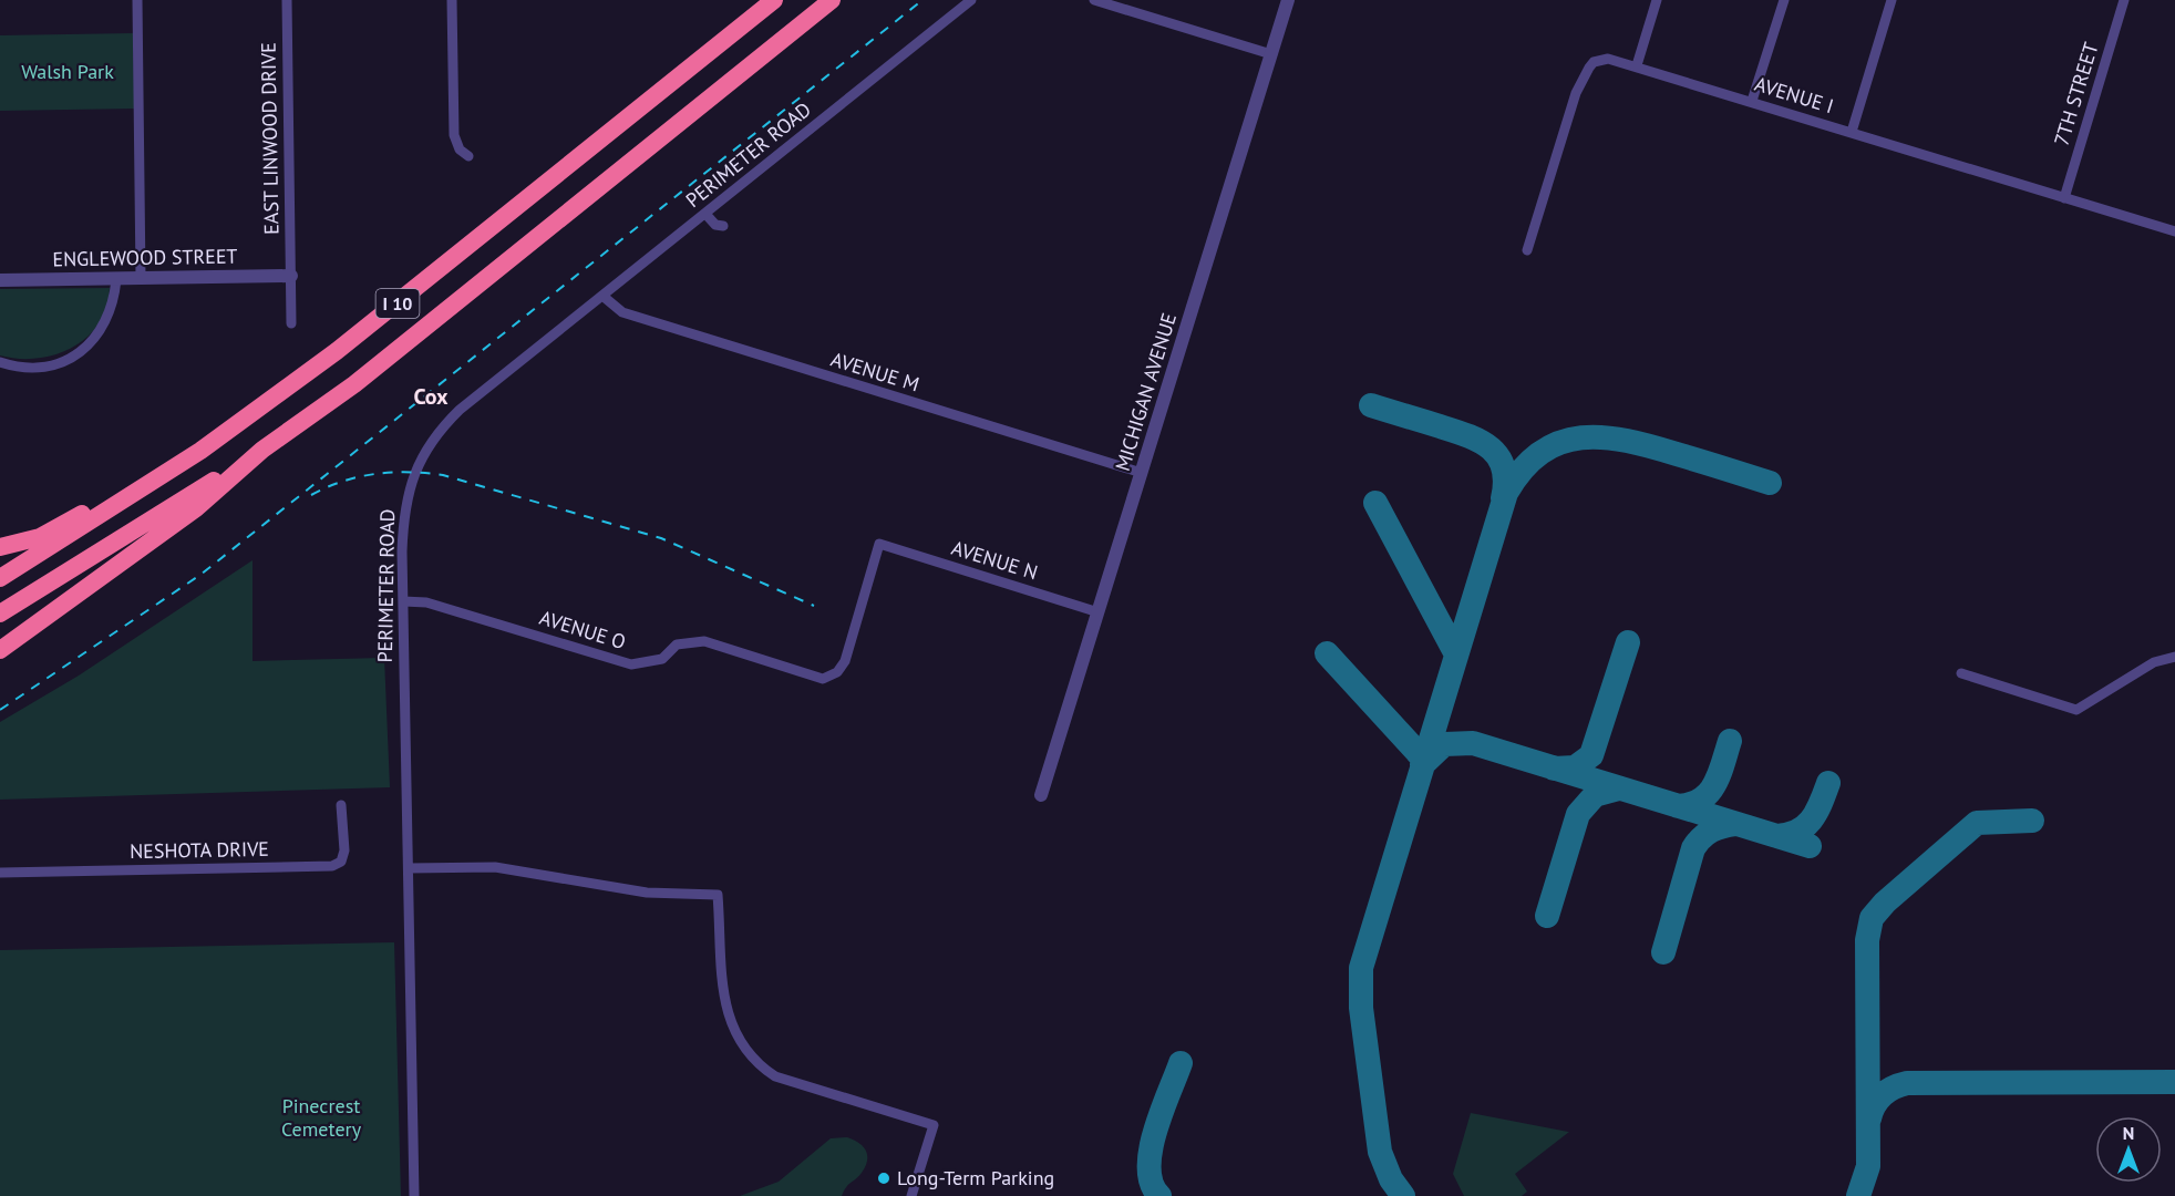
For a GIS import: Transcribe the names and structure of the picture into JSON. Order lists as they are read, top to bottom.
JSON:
{
  "streets": {
    "highway": ["I 10"],
    "street": [
      "7TH STREET",
      "AVENUE I",
      "EAST LINWOOD DRIVE",
      "PERIMETER ROAD",
      "ENGLEWOOD STREET",
      "AVENUE M",
      "MICHIGAN AVENUE",
      "AVENUE N",
      "AVENUE O",
      "NESHOTA DRIVE"
    ]
  },
  "crossings": [
    ["7TH STREET", "AVENUE I"],
    ["EAST LINWOOD DRIVE", "ENGLEWOOD STREET"],
    ["PERIMETER ROAD", "AVENUE M"],
    ["PERIMETER ROAD", "AVENUE O"],
    ["AVENUE M", "MICHIGAN AVENUE"],
    ["MICHIGAN AVENUE", "AVENUE N"],
    ["AVENUE N", "AVENUE O"]
  ],
  "districts": ["Cox"],
  "parks": ["Walsh Park", "Pinecrest Cemetery"],
  "places": ["Long-Term Parking"],
  "north": "top"
}
